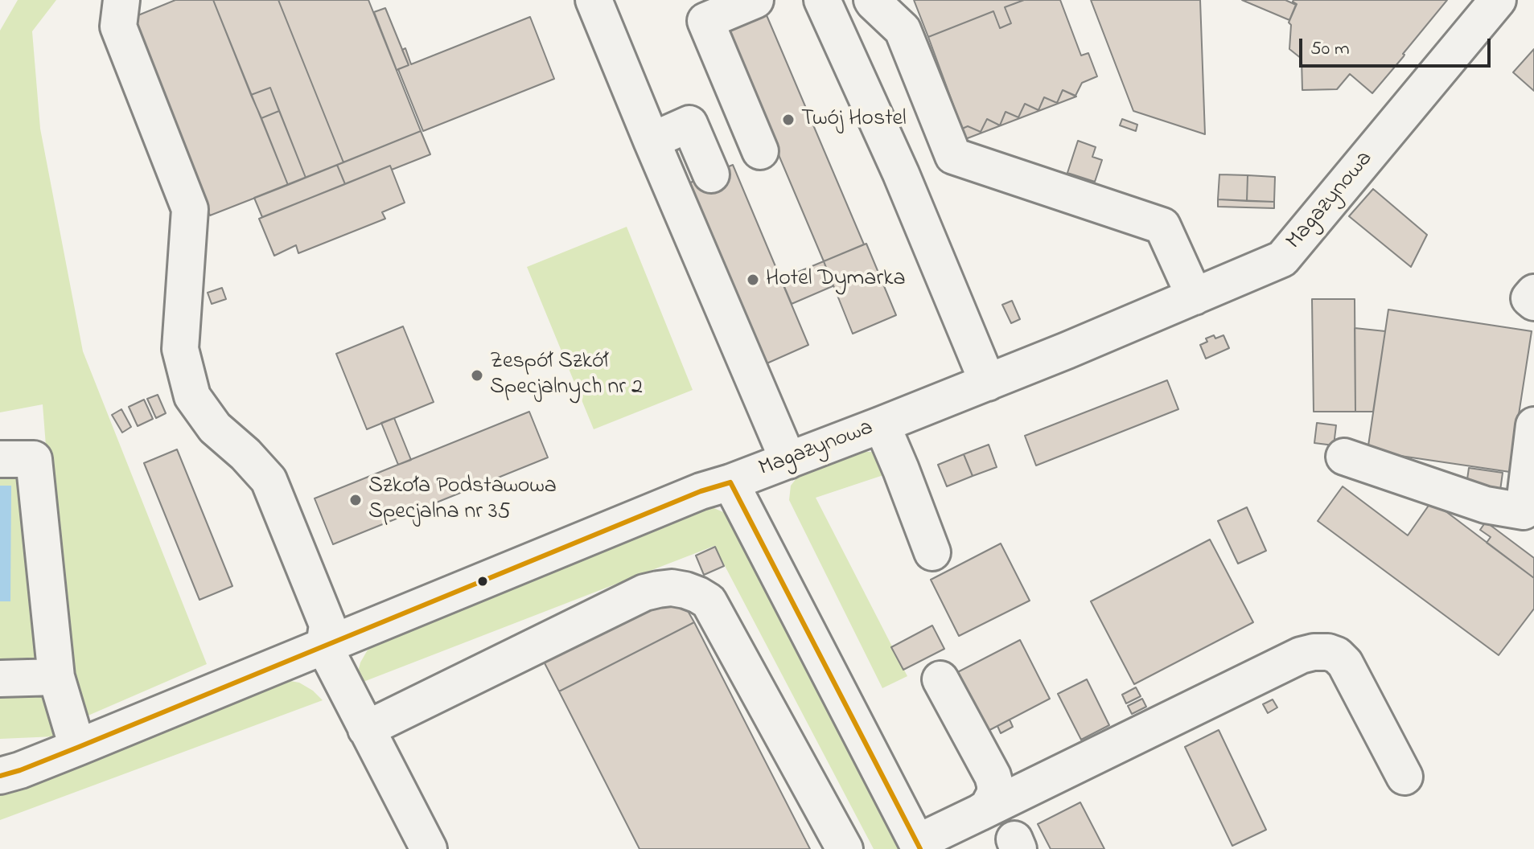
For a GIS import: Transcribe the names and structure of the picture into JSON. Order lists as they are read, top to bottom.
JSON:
{
  "streets": {
    "street": ["Magazynowa"]
  },
  "places": [
    "Twój Hostel",
    "Hotel Dymarka",
    "Zespół Szkół Specjalnych nr 2",
    "Szkoła Podstawowa Specjalna nr 35"
  ],
  "scale_bar": "50 m"
}
